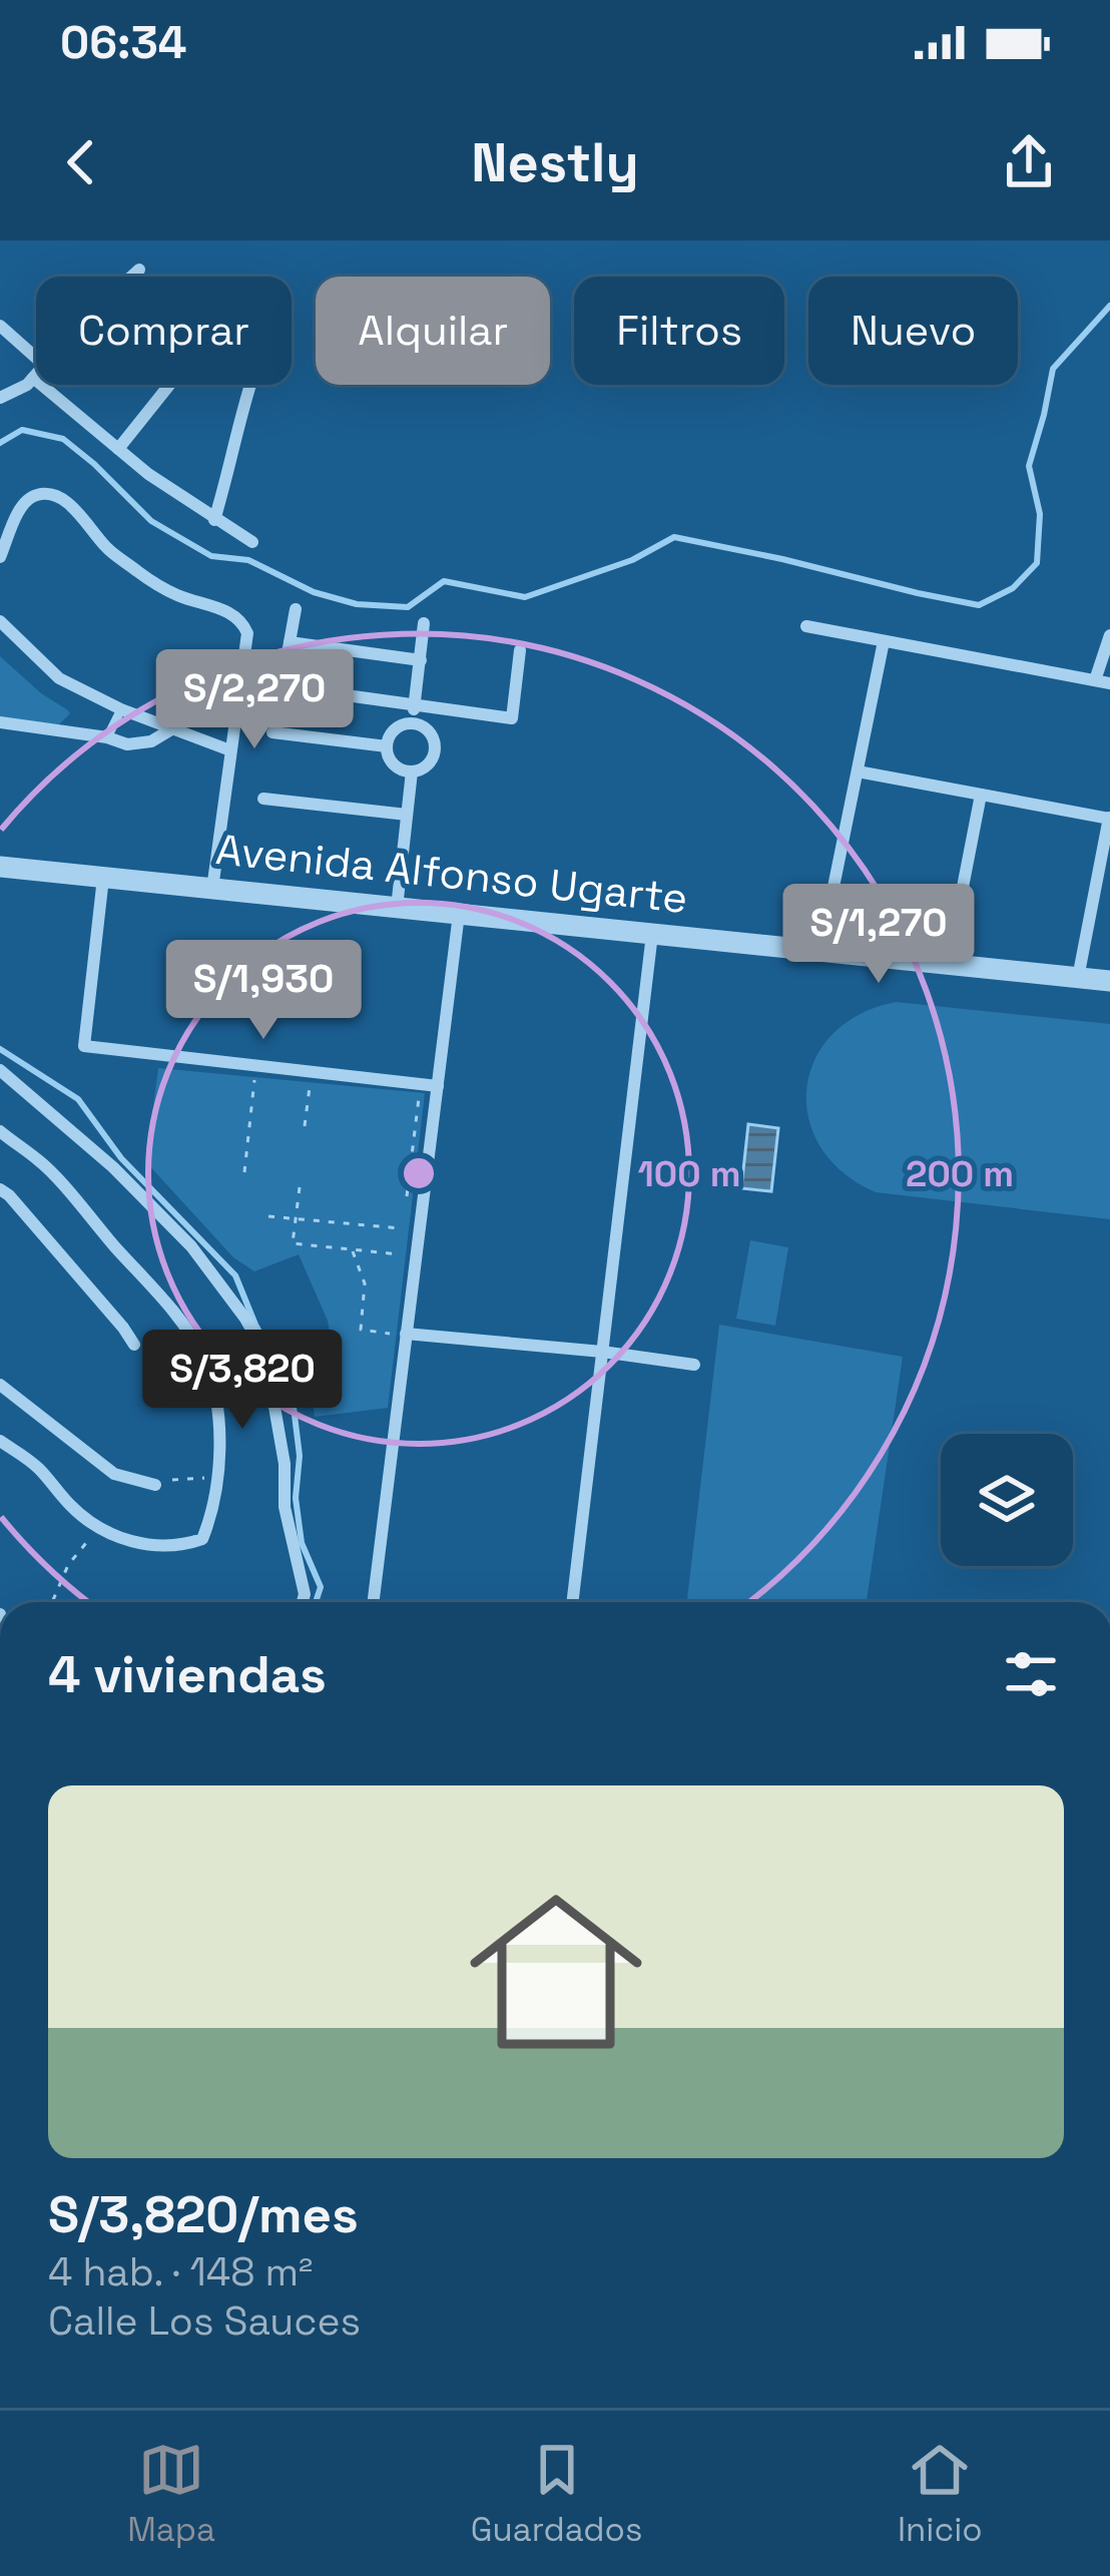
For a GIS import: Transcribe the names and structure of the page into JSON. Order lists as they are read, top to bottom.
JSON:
{
  "streets": {
    "street": ["Avenida Alfonso Ugarte"]
  },
  "page": {
    "status": "06:34",
    "header": "Nestly",
    "chip": [
      "Comprar",
      "Alquilar",
      "Filtros",
      "Nuevo"
    ],
    "price": [
      "S/2,270",
      "S/1,270",
      "S/1,930",
      "S/3,820"
    ],
    "heading": "4 viviendas",
    "list": [
      {
        "name": "S/3,820/mes",
        "note": "4 hab. · 148 m² · Calle Los Sauces"
      }
    ],
    "tabs": ["Mapa", "Guardados", "Inicio"]
  },
  "rings": ["100 m", "200 m"]
}
